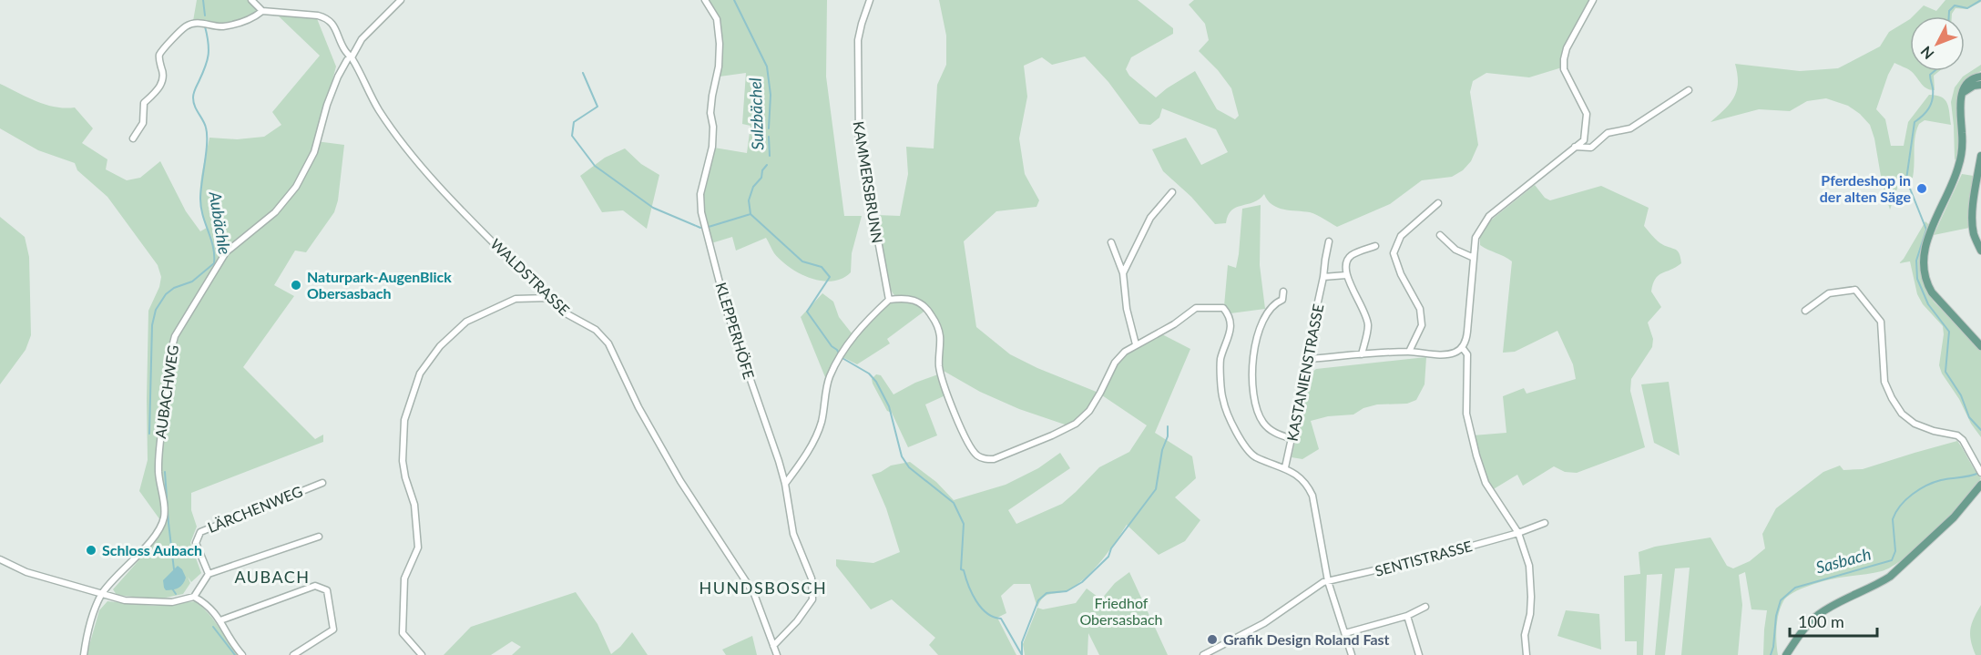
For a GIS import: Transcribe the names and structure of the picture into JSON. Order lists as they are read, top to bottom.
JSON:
{
  "streets": {
    "street": [
      "KAMMERSBRUNN",
      "WALDSTRASSE",
      "KLEPPERHÖFE",
      "KASTANIENSTRASSE",
      "AUBACHWEG",
      "LÄRCHENWEG",
      "SENTISTRASSE"
    ]
  },
  "crossings": [
    ["WALDSTRASSE", "KLEPPERHÖFE"],
    ["WALDSTRASSE", "AUBACHWEG"]
  ],
  "districts": ["AUBACH", "HUNDSBOSCH"],
  "water": ["Sulzbächel", "Aubächle", "Sasbach"],
  "parks": ["Friedhof Obersasbach"],
  "places": [
    "Pferdeshop in der alten Säge",
    "Naturpark-AugenBlick Obersasbach",
    "Schloss Aubach",
    "Grafik Design Roland Fast"
  ],
  "scale_bar": "100 m",
  "north": "bottom left"
}
